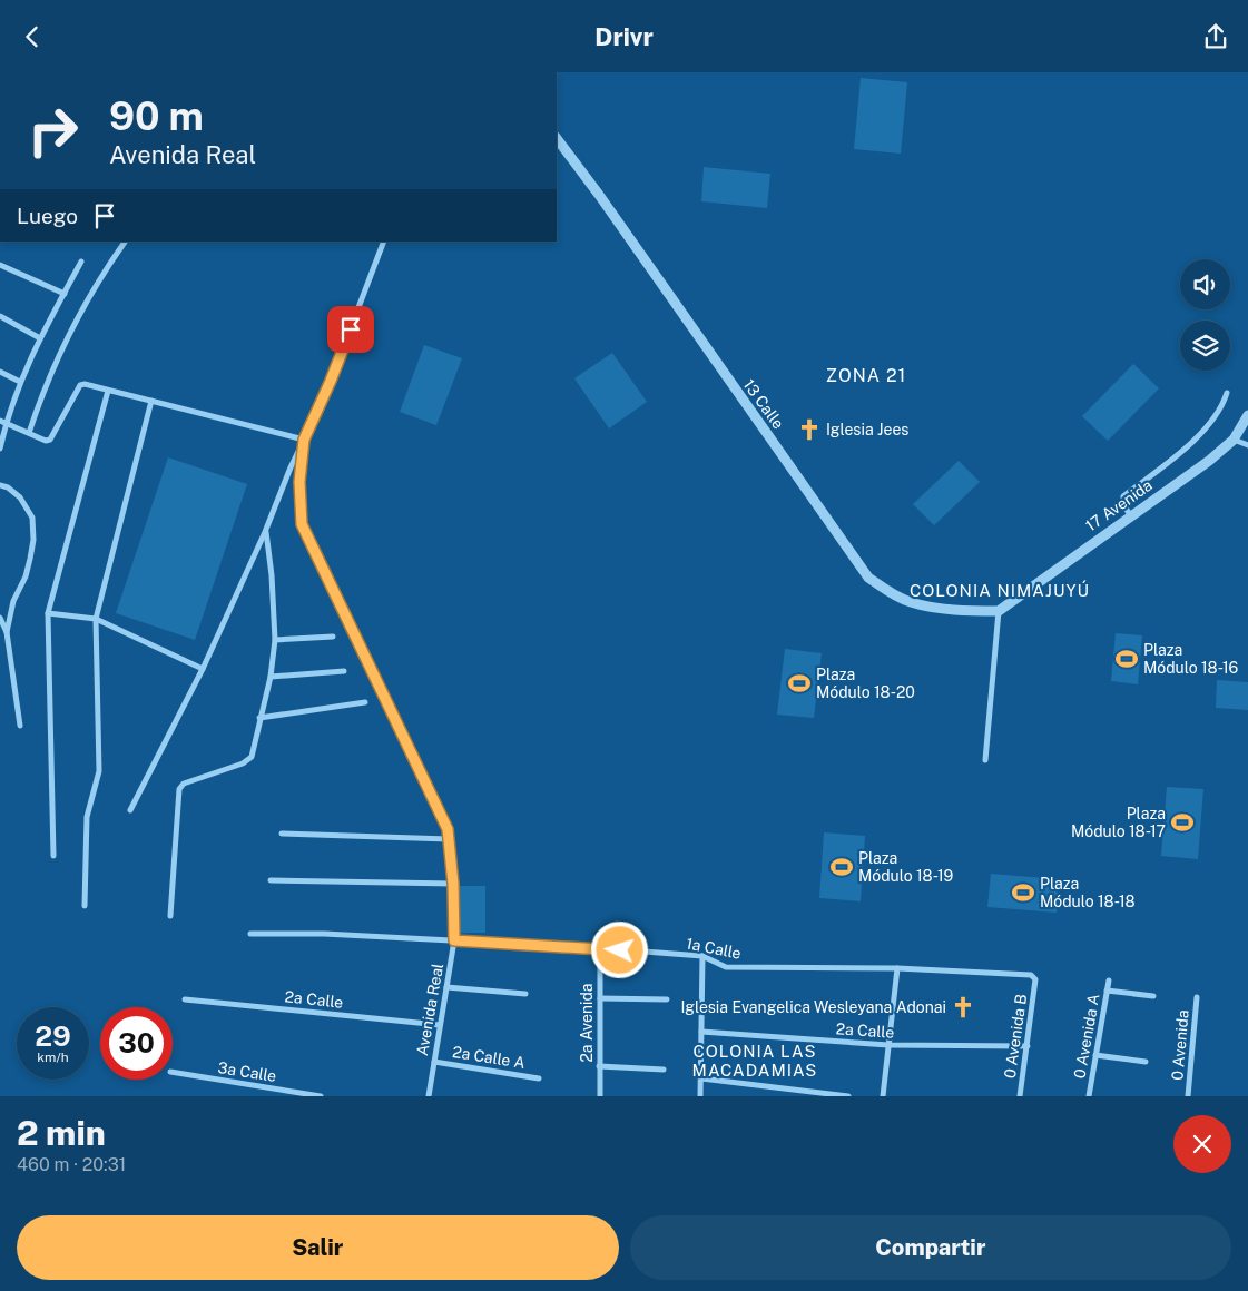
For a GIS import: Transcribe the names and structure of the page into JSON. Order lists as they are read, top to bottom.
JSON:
{
  "streets": {
    "street": [
      "13 Calle",
      "17 Avenida",
      "1a Calle",
      "2a Calle",
      "Avenida Real",
      "2a Avenida",
      "0 Avenida B",
      "0 Avenida A",
      "0 Avenida",
      "2a Calle A",
      "3a Calle"
    ]
  },
  "crossings": [
    ["13 Calle", "17 Avenida"],
    ["1a Calle", "Avenida Real"],
    ["1a Calle", "2a Avenida"],
    ["1a Calle", "0 Avenida B"],
    ["2a Calle", "Avenida Real"],
    ["2a Calle", "0 Avenida B"],
    ["Avenida Real", "2a Calle A"]
  ],
  "districts": ["ZONA 21", "COLONIA NIMAJUYÚ", "COLONIA LAS MACADAMIAS"],
  "places": {
    "church": ["Iglesia Jees", "Iglesia Evangelica Wesleyana Adonai"],
    "sports": [
      "Plaza Módulo 18-16",
      "Plaza Módulo 18-20",
      "Plaza Módulo 18-17",
      "Plaza Módulo 18-19",
      "Plaza Módulo 18-18"
    ]
  },
  "page": {
    "header": "Drivr",
    "turn": ["90 m", "Avenida Real"],
    "then": "Luego",
    "speed": "29 km/h",
    "limit": "30",
    "heading": ["2 min", "460 m · 20:31"],
    "buttons": ["Salir", "Compartir"]
  }
}
